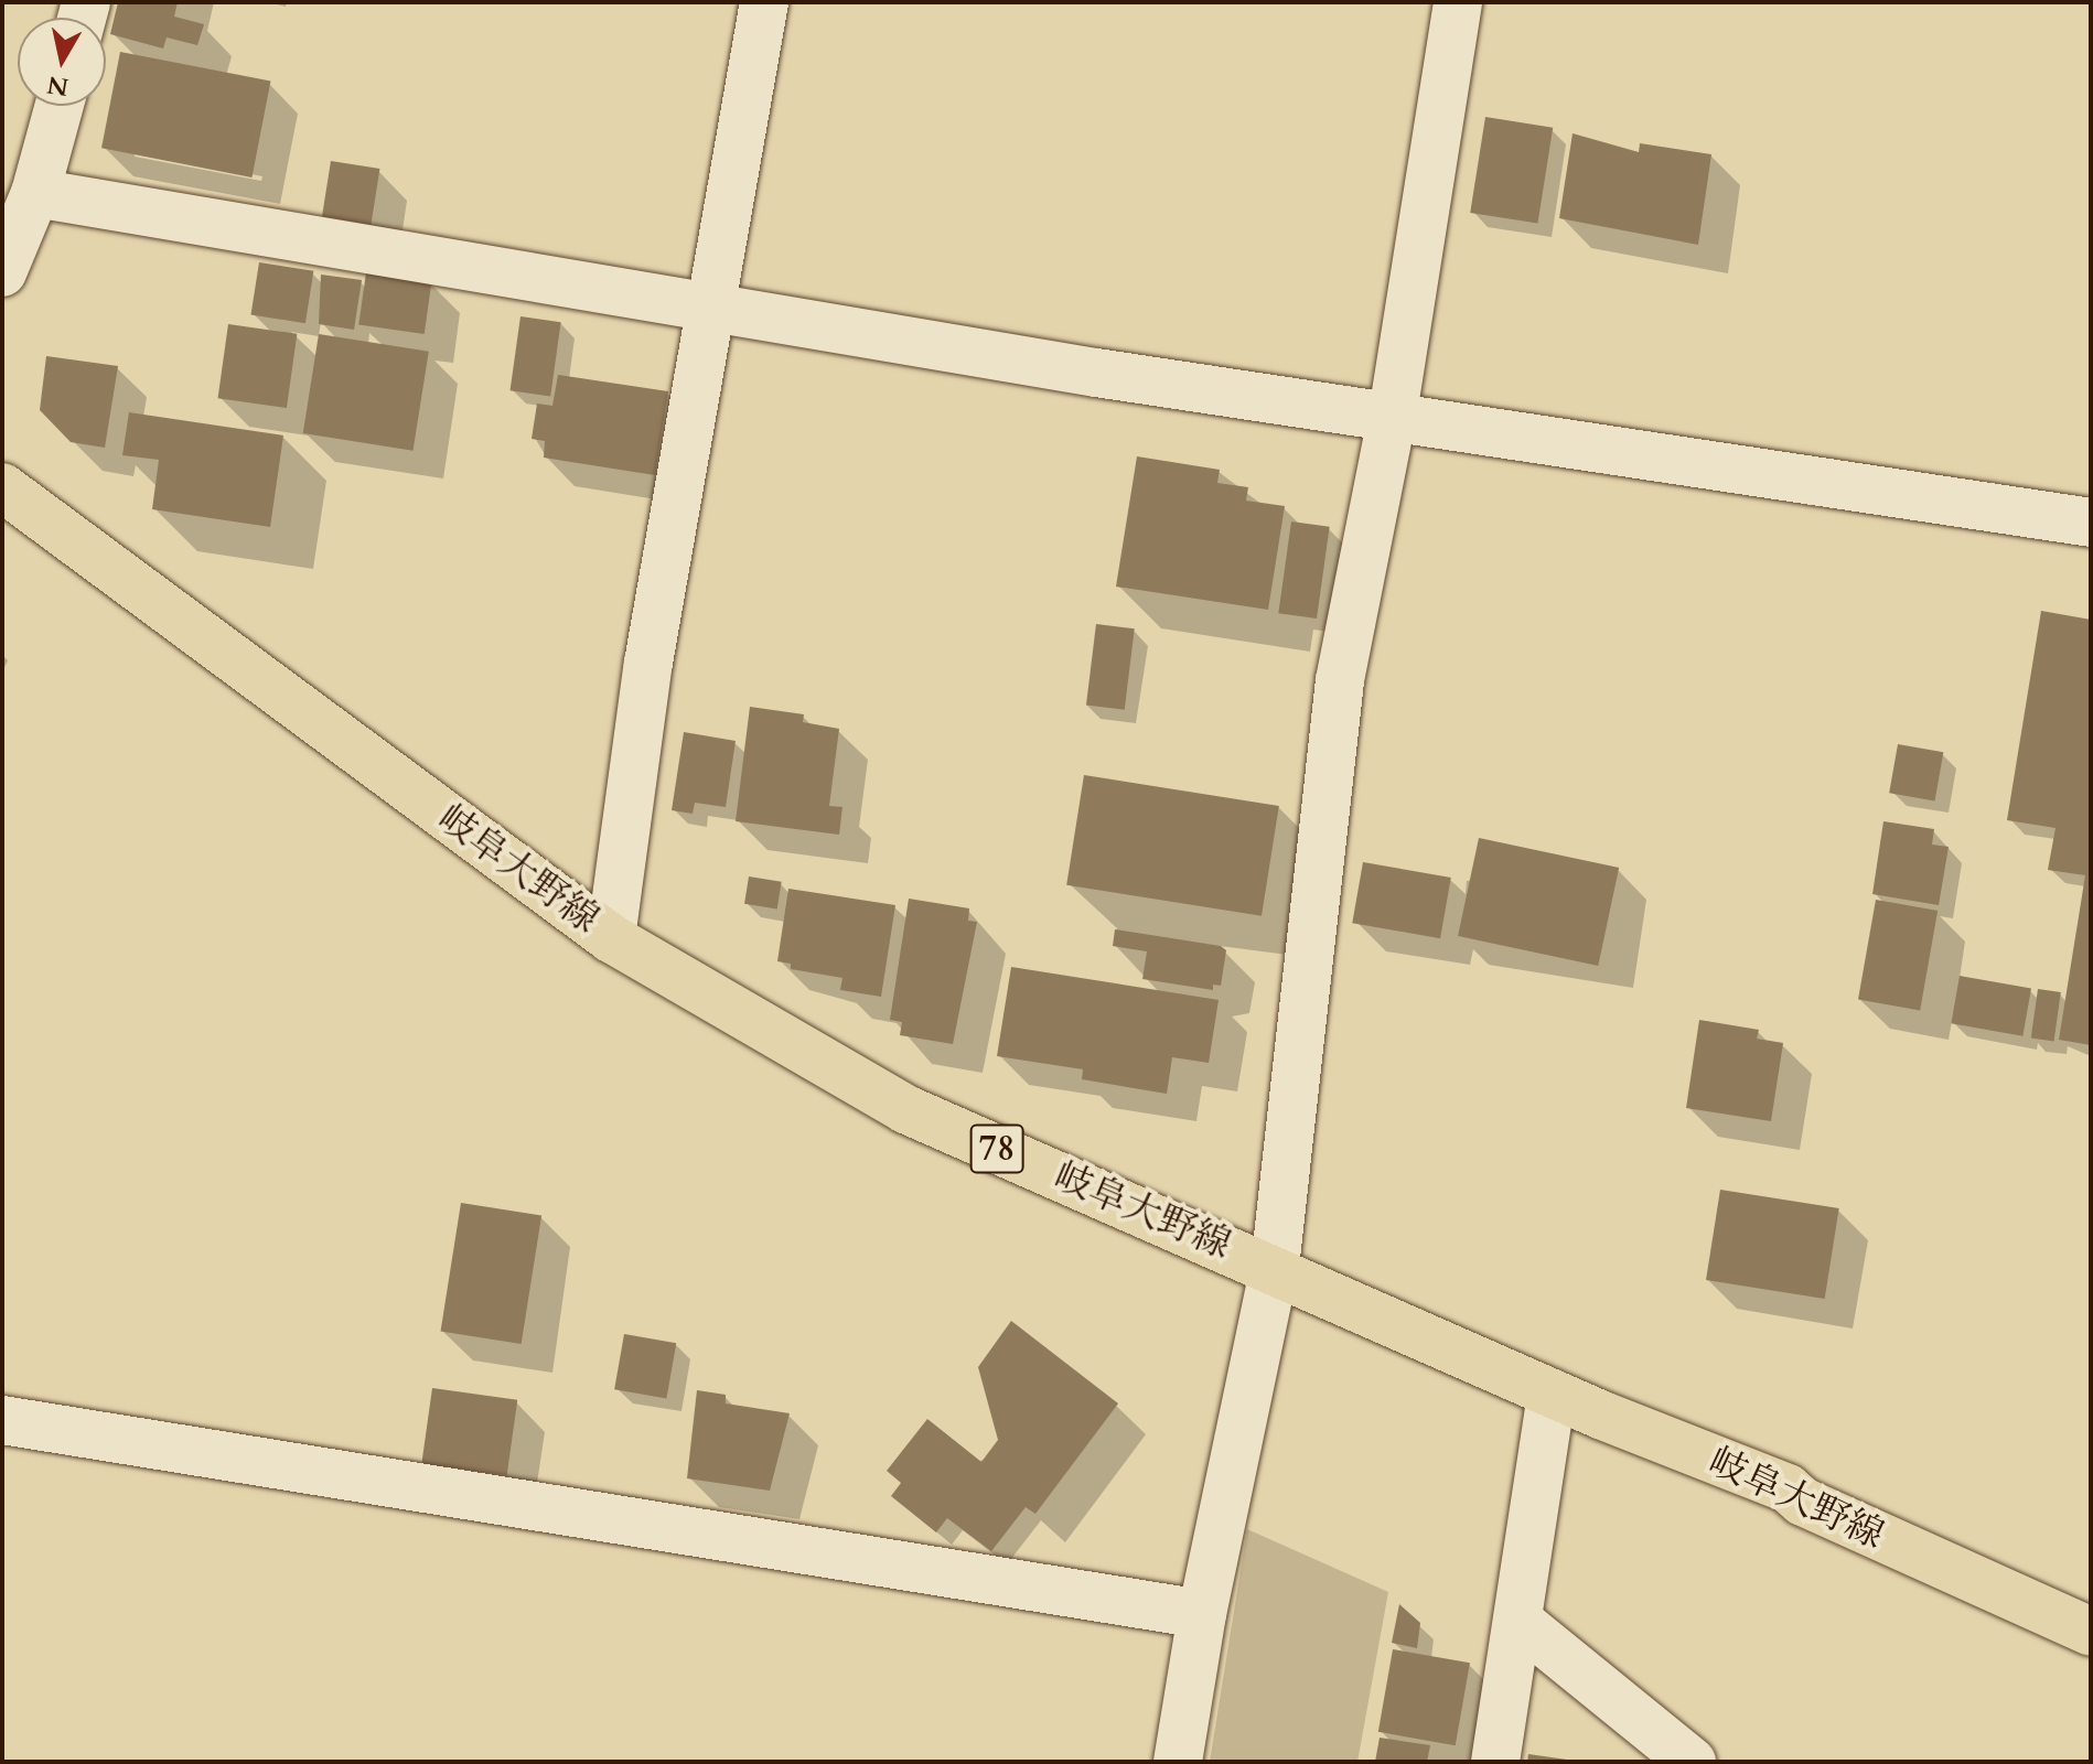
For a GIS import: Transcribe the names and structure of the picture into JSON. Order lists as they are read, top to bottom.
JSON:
{
  "streets": {
    "main road": ["岐阜大野線", "78"]
  },
  "north": "bottom"
}
